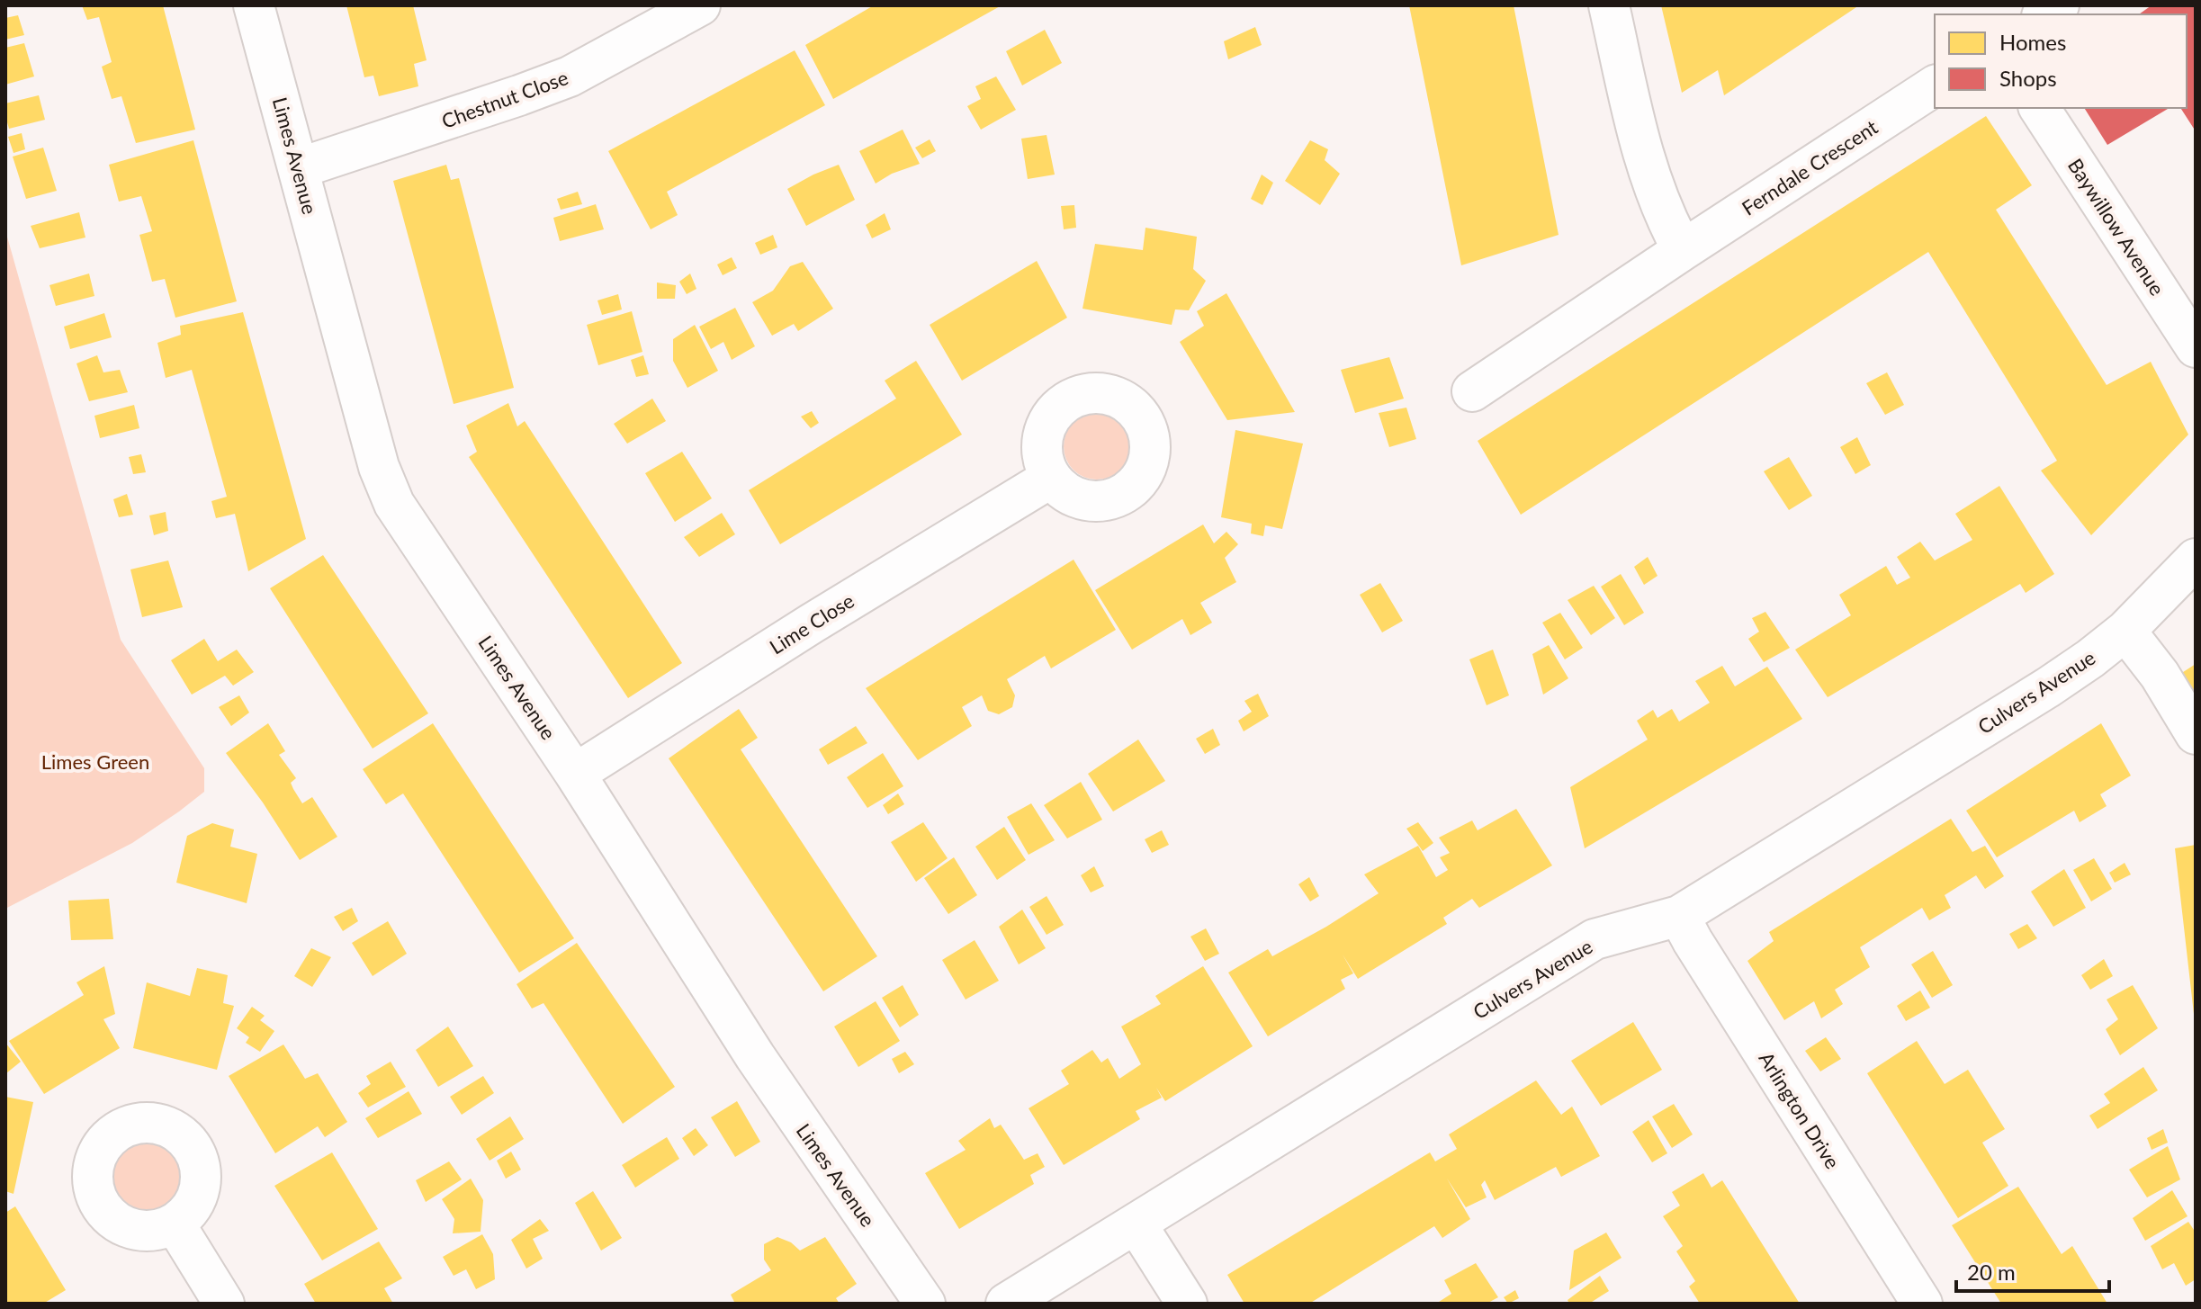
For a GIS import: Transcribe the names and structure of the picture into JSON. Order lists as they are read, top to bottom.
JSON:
{
  "streets": {
    "street": [
      "Chestnut Close",
      "Limes Avenue",
      "Ferndale Crescent",
      "Baywillow Avenue",
      "Lime Close",
      "Culvers Avenue",
      "Arlington Drive"
    ]
  },
  "crossings": [
    ["Chestnut Close", "Limes Avenue"],
    ["Limes Avenue", "Lime Close"],
    ["Culvers Avenue", "Arlington Drive"]
  ],
  "parks": ["Limes Green"],
  "legend": ["Homes", "Shops"],
  "scale_bar": "20 m"
}
